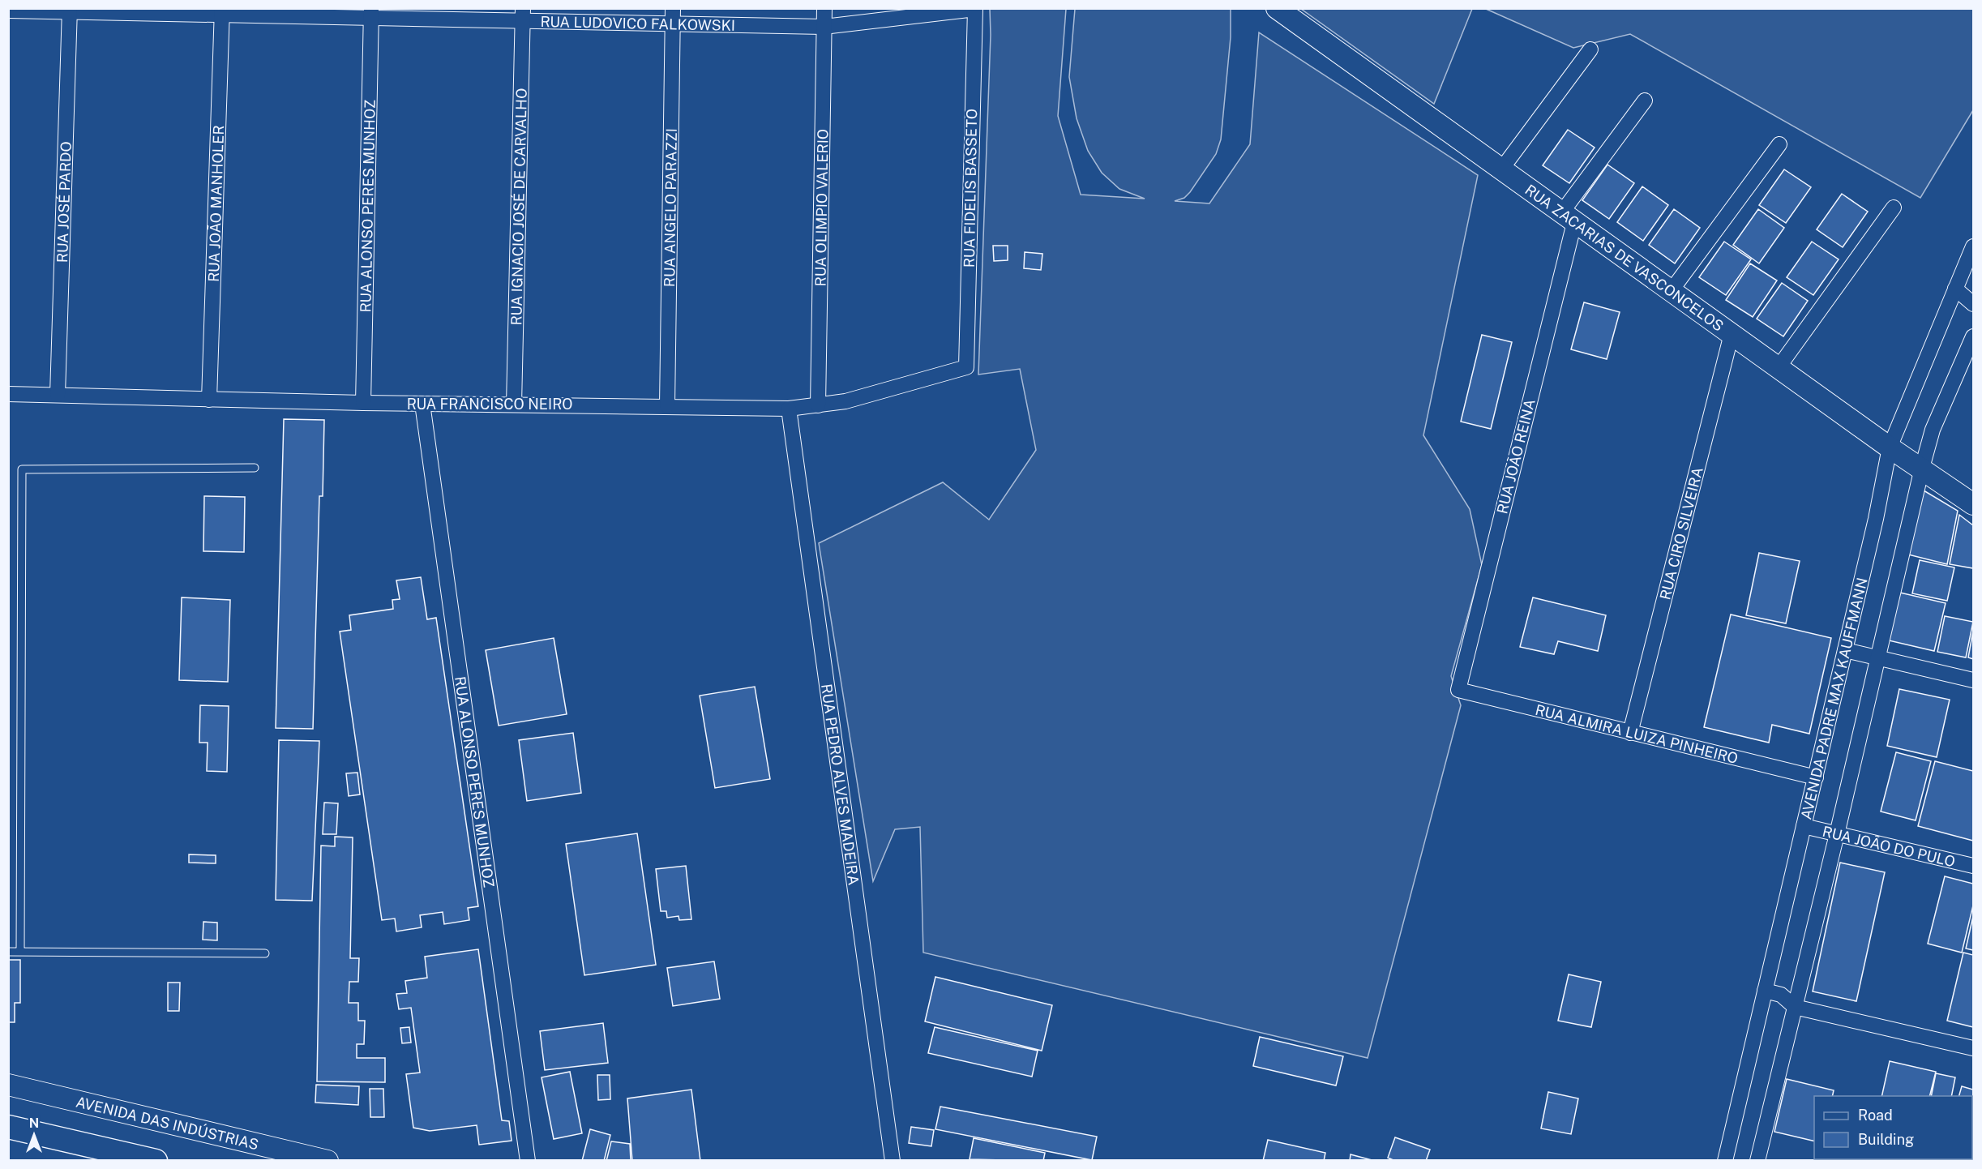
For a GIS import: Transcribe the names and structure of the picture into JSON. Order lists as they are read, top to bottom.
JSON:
{
  "streets": {
    "street": [
      "RUA LUDOVICO FALKOWSKI",
      "RUA FIDELIS BASSETO",
      "RUA JOSÉ PARDO",
      "RUA JOÃO MANHOLER",
      "RUA ALONSO PERES MUNHOZ",
      "RUA IGNACIO JOSÉ DE CARVALHO",
      "RUA ANGELO PARAZZI",
      "RUA OLIMPIO VALERIO",
      "RUA ZACARIAS DE VASCONCELOS",
      "RUA FRANCISCO NEIRO",
      "RUA JOÃO REINA",
      "RUA CIRO SILVEIRA",
      "AVENIDA PADRE MAX KAUFFMANN",
      "RUA ALMIRA LUIZA PINHEIRO",
      "RUA PEDRO ALVES MADEIRA",
      "RUA JOÃO DO PULO",
      "AVENIDA DAS INDÚSTRIAS"
    ]
  },
  "crossings": [
    ["RUA LUDOVICO FALKOWSKI", "RUA FIDELIS BASSETO"],
    ["RUA LUDOVICO FALKOWSKI", "RUA JOSÉ PARDO"],
    ["RUA LUDOVICO FALKOWSKI", "RUA JOÃO MANHOLER"],
    ["RUA LUDOVICO FALKOWSKI", "RUA ALONSO PERES MUNHOZ"],
    ["RUA LUDOVICO FALKOWSKI", "RUA IGNACIO JOSÉ DE CARVALHO"],
    ["RUA LUDOVICO FALKOWSKI", "RUA ANGELO PARAZZI"],
    ["RUA LUDOVICO FALKOWSKI", "RUA OLIMPIO VALERIO"],
    ["RUA FIDELIS BASSETO", "RUA FRANCISCO NEIRO"],
    ["RUA JOSÉ PARDO", "RUA FRANCISCO NEIRO"],
    ["RUA JOÃO MANHOLER", "RUA FRANCISCO NEIRO"],
    ["RUA ALONSO PERES MUNHOZ", "RUA FRANCISCO NEIRO"],
    ["RUA IGNACIO JOSÉ DE CARVALHO", "RUA FRANCISCO NEIRO"],
    ["RUA ANGELO PARAZZI", "RUA FRANCISCO NEIRO"],
    ["RUA OLIMPIO VALERIO", "RUA FRANCISCO NEIRO"],
    ["RUA ZACARIAS DE VASCONCELOS", "RUA JOÃO REINA"],
    ["RUA ZACARIAS DE VASCONCELOS", "RUA CIRO SILVEIRA"],
    ["RUA ZACARIAS DE VASCONCELOS", "AVENIDA PADRE MAX KAUFFMANN"],
    ["RUA FRANCISCO NEIRO", "RUA PEDRO ALVES MADEIRA"],
    ["RUA JOÃO REINA", "RUA ALMIRA LUIZA PINHEIRO"],
    ["RUA CIRO SILVEIRA", "RUA ALMIRA LUIZA PINHEIRO"],
    ["AVENIDA PADRE MAX KAUFFMANN", "RUA ALMIRA LUIZA PINHEIRO"],
    ["AVENIDA PADRE MAX KAUFFMANN", "RUA JOÃO DO PULO"]
  ],
  "legend": ["Road", "Building"],
  "north": "top"
}
